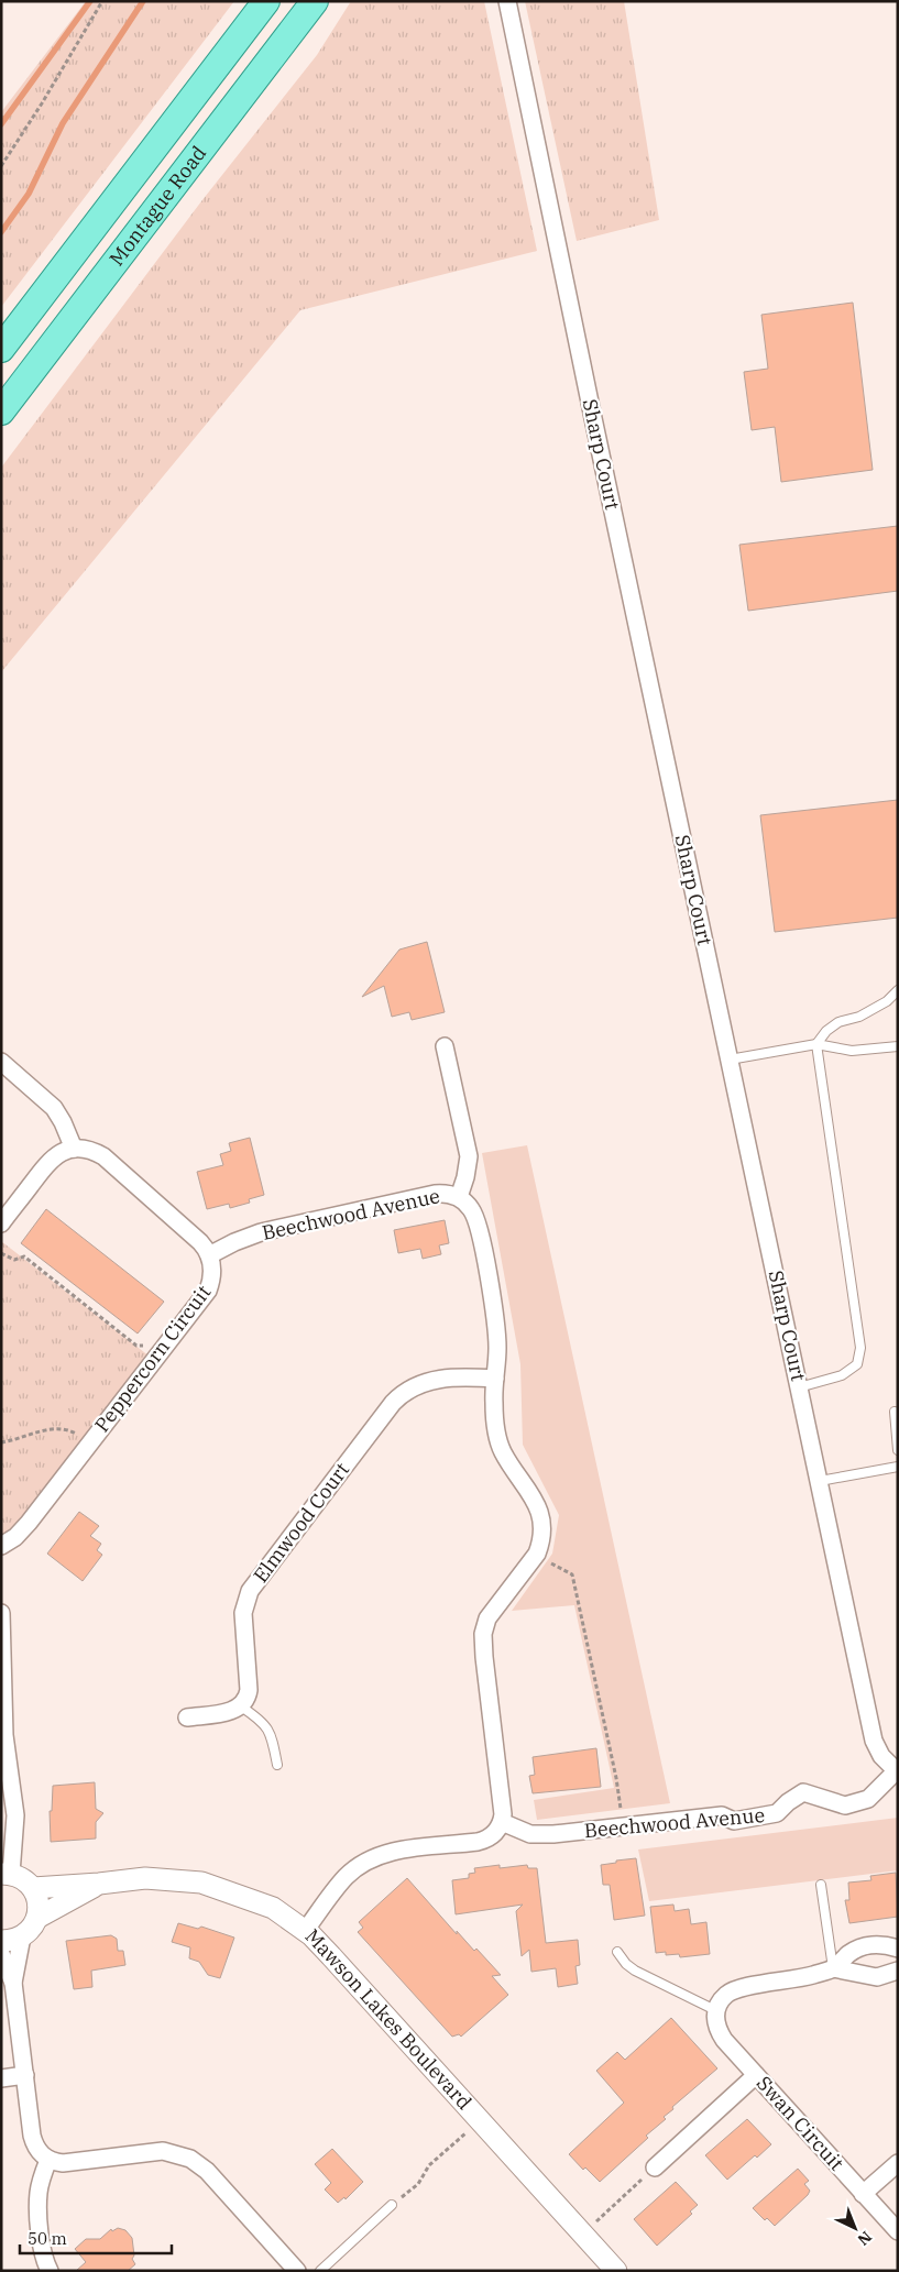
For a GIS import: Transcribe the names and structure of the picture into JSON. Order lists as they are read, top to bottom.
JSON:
{
  "streets": {
    "main road": ["Montague Road"],
    "street": [
      "Sharp Court",
      "Beechwood Avenue",
      "Peppercorn Circuit",
      "Elmwood Court",
      "Mawson Lakes Boulevard",
      "Swan Circuit"
    ]
  },
  "crossings": [
    ["Sharp Court", "Beechwood Avenue"],
    ["Beechwood Avenue", "Peppercorn Circuit"],
    ["Beechwood Avenue", "Elmwood Court"]
  ],
  "scale_bar": "50 m",
  "north": "bottom right"
}
